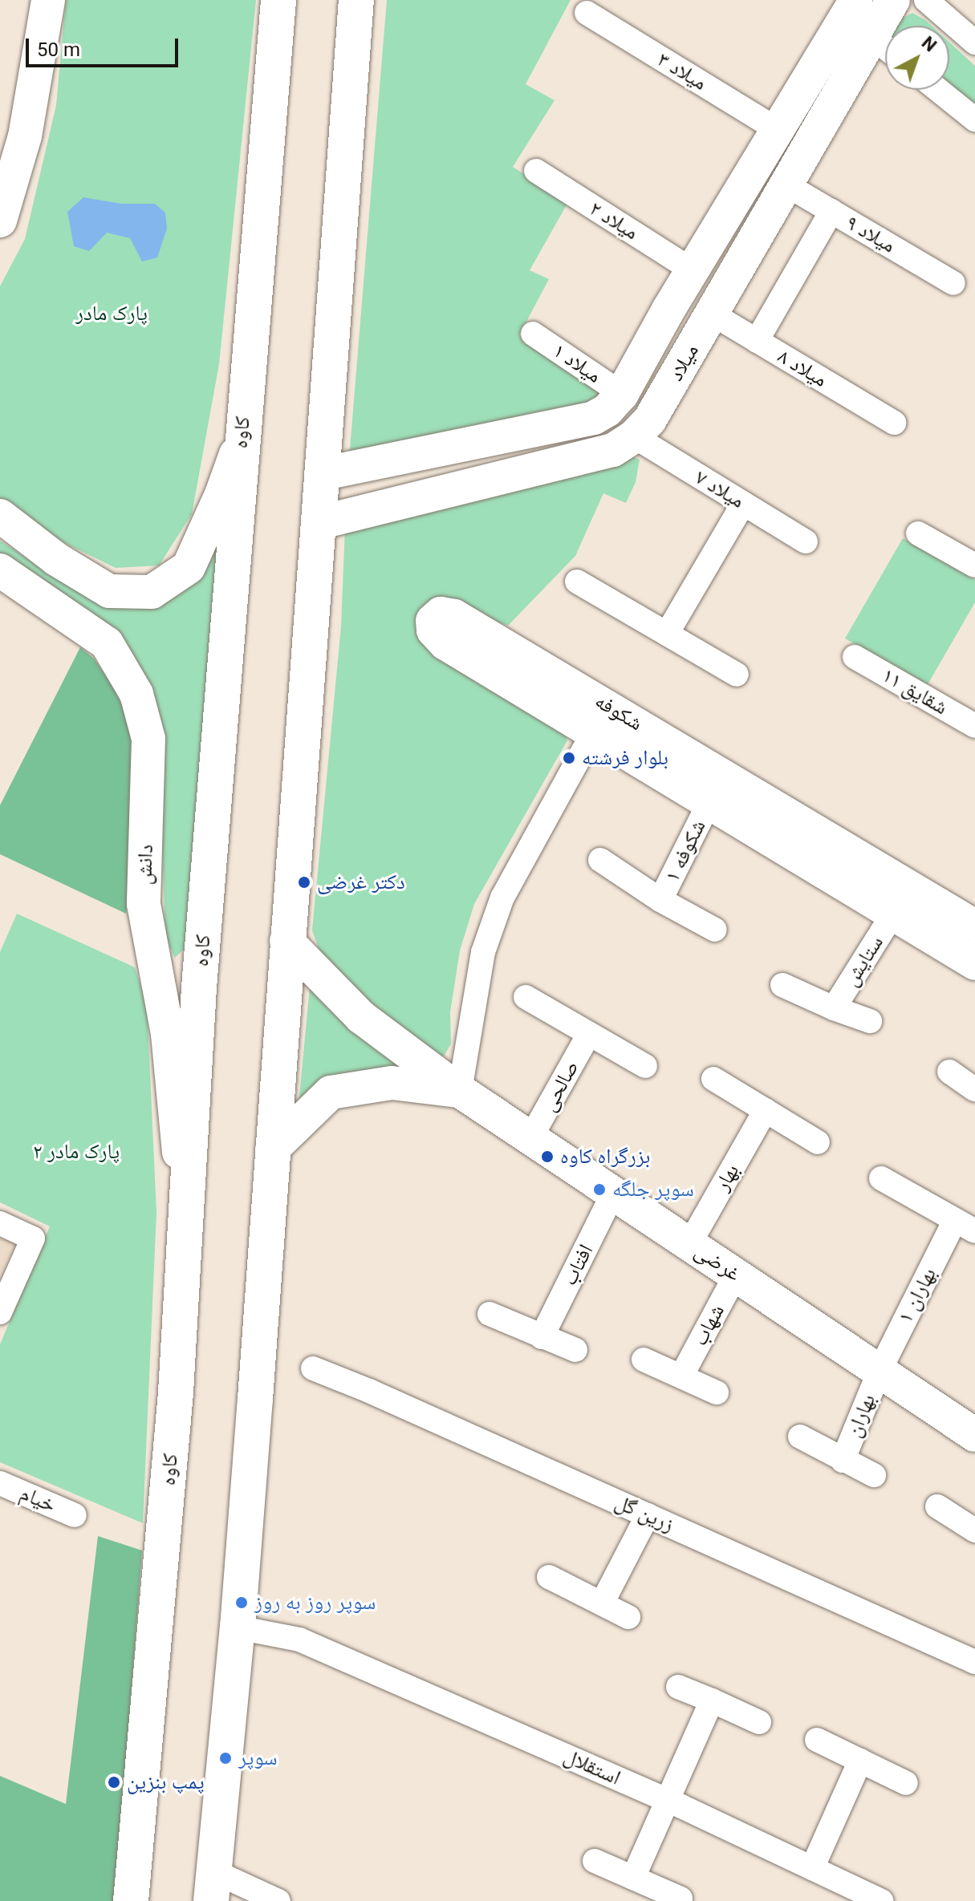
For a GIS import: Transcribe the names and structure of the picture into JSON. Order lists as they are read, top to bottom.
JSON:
{
  "streets": {
    "main road": ["کاوه"],
    "street": [
      "میلاد ۳",
      "میلاد ۲",
      "میلاد ۹",
      "میلاد",
      "میلاد ۱",
      "میلاد ۸",
      "میلاد ۷",
      "شقایق ۱۱",
      "شکوفه",
      "شکوفه ۱",
      "دانش",
      "ستایش",
      "صالحی",
      "بهار",
      "غرضی",
      "افتاب",
      "بهاران ۱",
      "شهاب",
      "بهاران",
      "خیام",
      "زرین گل",
      "استقلال"
    ]
  },
  "crossings": [
    ["میلاد ۳", "میلاد"],
    ["میلاد ۲", "میلاد"],
    ["میلاد ۹", "میلاد"],
    ["میلاد", "میلاد ۱"],
    ["میلاد", "میلاد ۸"],
    ["میلاد", "میلاد ۷"],
    ["کاوه", "دانش"],
    ["شکوفه", "شکوفه ۱"],
    ["شکوفه", "ستایش"],
    ["شکوفه", "غرضی"],
    ["صالحی", "غرضی"],
    ["بهار", "غرضی"],
    ["غرضی", "افتاب"],
    ["غرضی", "بهاران ۱"],
    ["غرضی", "شهاب"],
    ["غرضی", "بهاران"],
    ["بهاران ۱", "بهاران"]
  ],
  "parks": ["پارک مادر", "پارک مادر ۲"],
  "places": [
    "بلوار فرشته",
    "دکتر غرضی",
    "بزرگراه کاوه",
    "سوپر جلگه",
    "سوپر روز به روز",
    "سوپر",
    "پمپ بنزین"
  ],
  "scale_bar": "50 m",
  "north": "top right"
}
